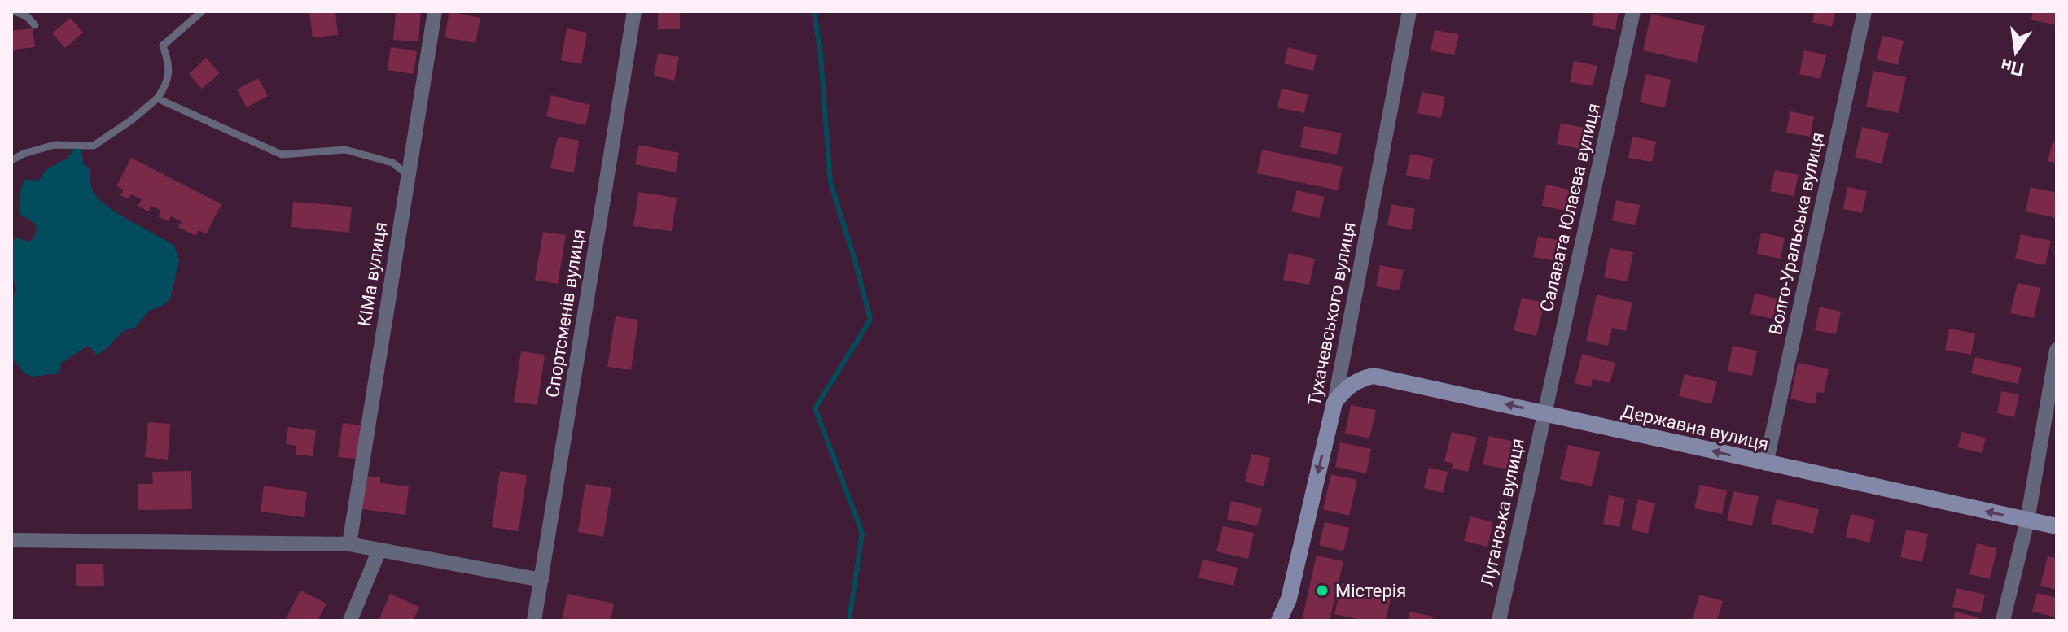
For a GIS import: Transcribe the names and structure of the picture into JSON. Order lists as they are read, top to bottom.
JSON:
{
  "streets": {
    "main road": ["Тухачевського вулиця", "Державна вулиця"],
    "street": [
      "Салавата Юлаєва вулиця",
      "Волго-Уральська вулиця",
      "КІМа вулиця",
      "Спортсменів вулиця",
      "Луганська вулиця"
    ]
  },
  "crossings": [
    ["Салавата Юлаєва вулиця", "Державна вулиця"],
    ["Салавата Юлаєва вулиця", "Луганська вулиця"],
    ["Волго-Уральська вулиця", "Державна вулиця"],
    ["Тухачевського вулиця", "Державна вулиця"],
    ["Державна вулиця", "Луганська вулиця"]
  ],
  "one_way": ["Тухачевського вулиця", "Державна вулиця"],
  "places": ["Містерія"],
  "north": "bottom"
}
